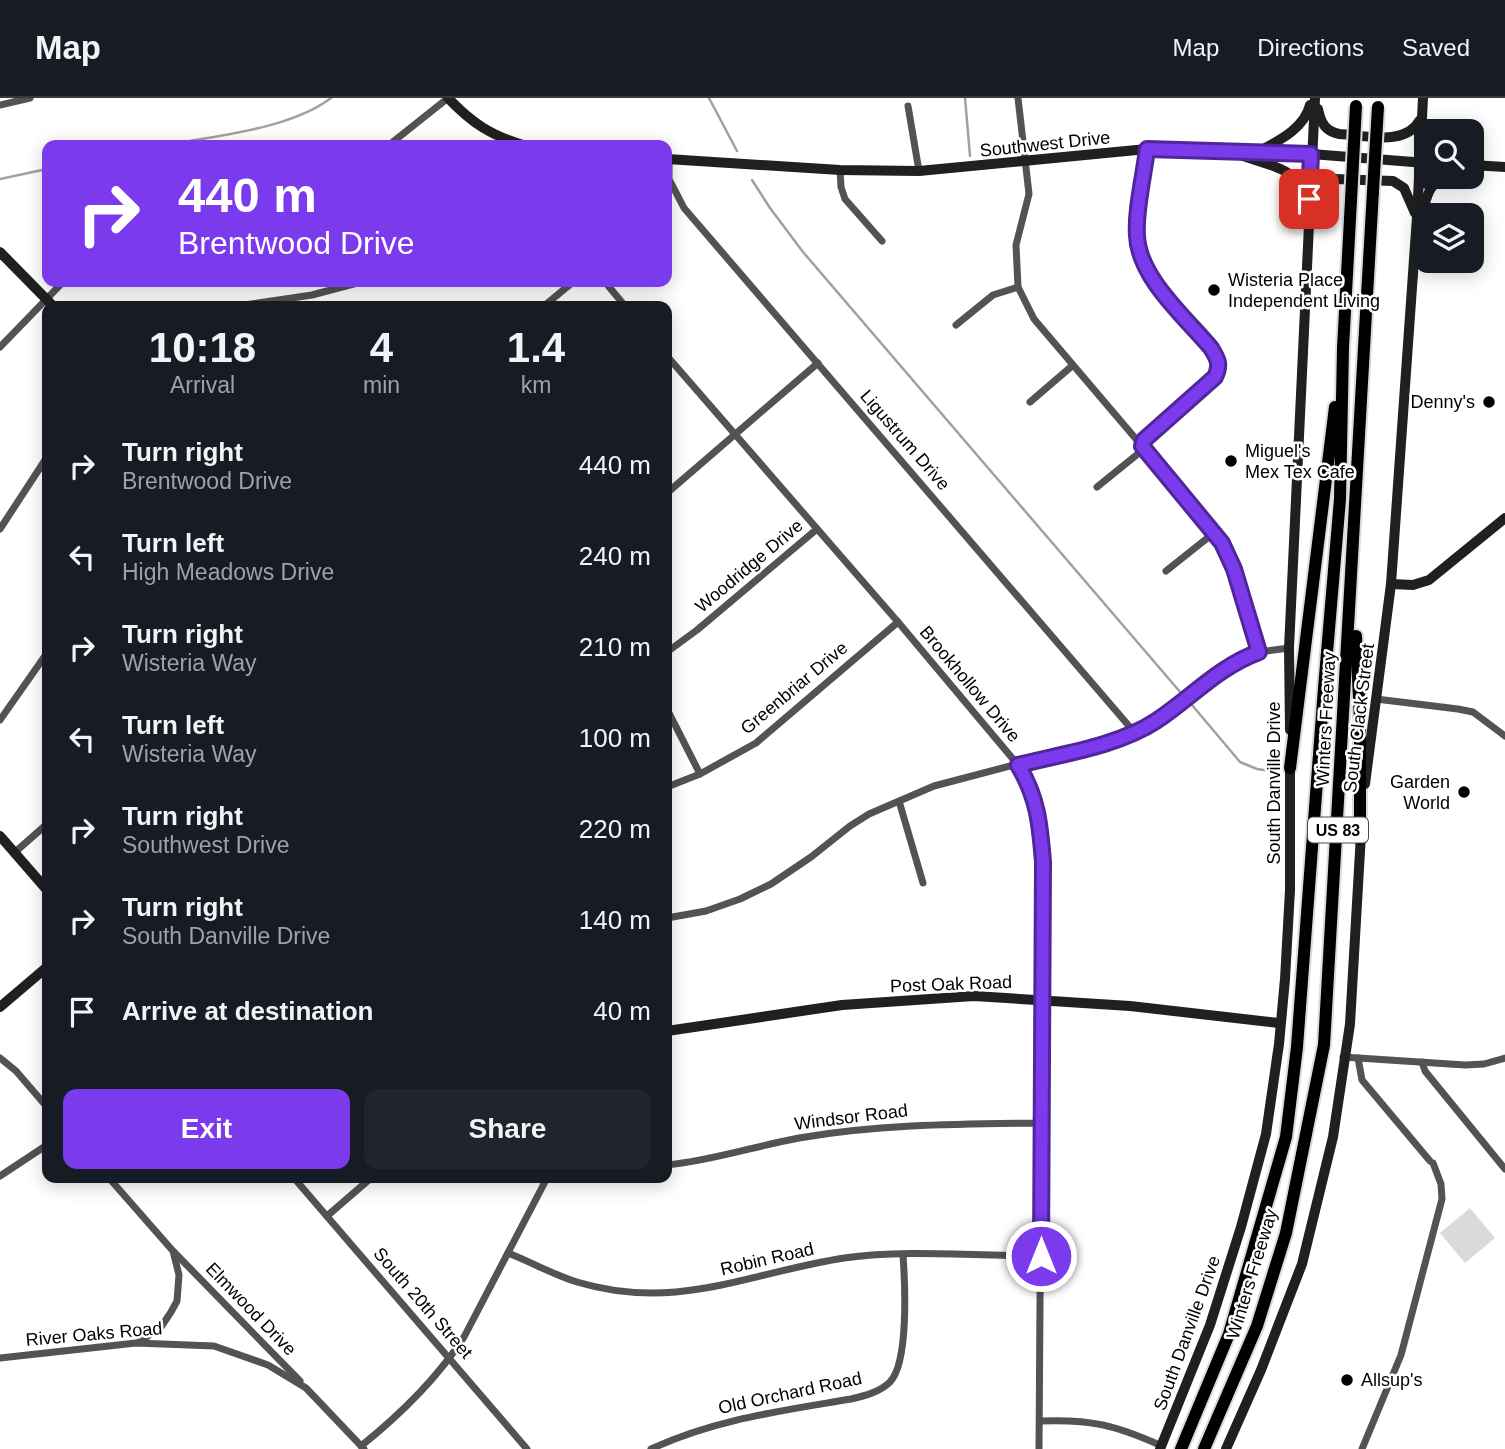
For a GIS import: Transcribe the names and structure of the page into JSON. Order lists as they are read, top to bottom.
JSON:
{
  "streets": {
    "highway": ["Winters Freeway", "US 83"],
    "main road": [
      "Southwest Drive",
      "South Clack Street",
      "South Danville Drive",
      "Post Oak Road"
    ],
    "street": [
      "Ligustrum Drive",
      "Woodridge Drive",
      "Brookhollow Drive",
      "Greenbriar Drive",
      "Windsor Road",
      "Robin Road",
      "South 20th Street",
      "Elmwood Drive",
      "River Oaks Road",
      "Old Orchard Road"
    ]
  },
  "crossings": [
    ["Southwest Drive", "South Danville Drive"],
    ["Woodridge Drive", "Brookhollow Drive"],
    ["Brookhollow Drive", "Greenbriar Drive"],
    ["Brookhollow Drive", "Post Oak Road"],
    ["Brookhollow Drive", "Windsor Road"],
    ["Brookhollow Drive", "Robin Road"],
    ["South Danville Drive", "Post Oak Road"],
    ["Robin Road", "Old Orchard Road"],
    ["Elmwood Drive", "River Oaks Road"]
  ],
  "places": [
    "Wisteria Place Independent Living",
    "Denny's",
    "Miguel's Mex Tex Cafe",
    "Garden World",
    "Allsup's"
  ],
  "page": {
    "header": "Map",
    "nav": ["Map", "Directions", "Saved"],
    "turn": ["440 m", "Brentwood Drive"],
    "eta": [
      "10:18",
      "Arrival",
      "4",
      "min",
      "1.4",
      "km"
    ],
    "list": [
      {
        "name": "Turn right",
        "note": "Brentwood Drive",
        "value": "440 m"
      },
      {
        "name": "Turn left",
        "note": "High Meadows Drive",
        "value": "240 m"
      },
      {
        "name": "Turn right",
        "note": "Wisteria Way",
        "value": "210 m"
      },
      {
        "name": "Turn left",
        "note": "Wisteria Way",
        "value": "100 m"
      },
      {
        "name": "Turn right",
        "note": "Southwest Drive",
        "value": "220 m"
      },
      {
        "name": "Turn right",
        "note": "South Danville Drive",
        "value": "140 m"
      },
      {
        "name": "Arrive at destination",
        "value": "40 m"
      }
    ],
    "buttons": ["Exit", "Share"]
  }
}
